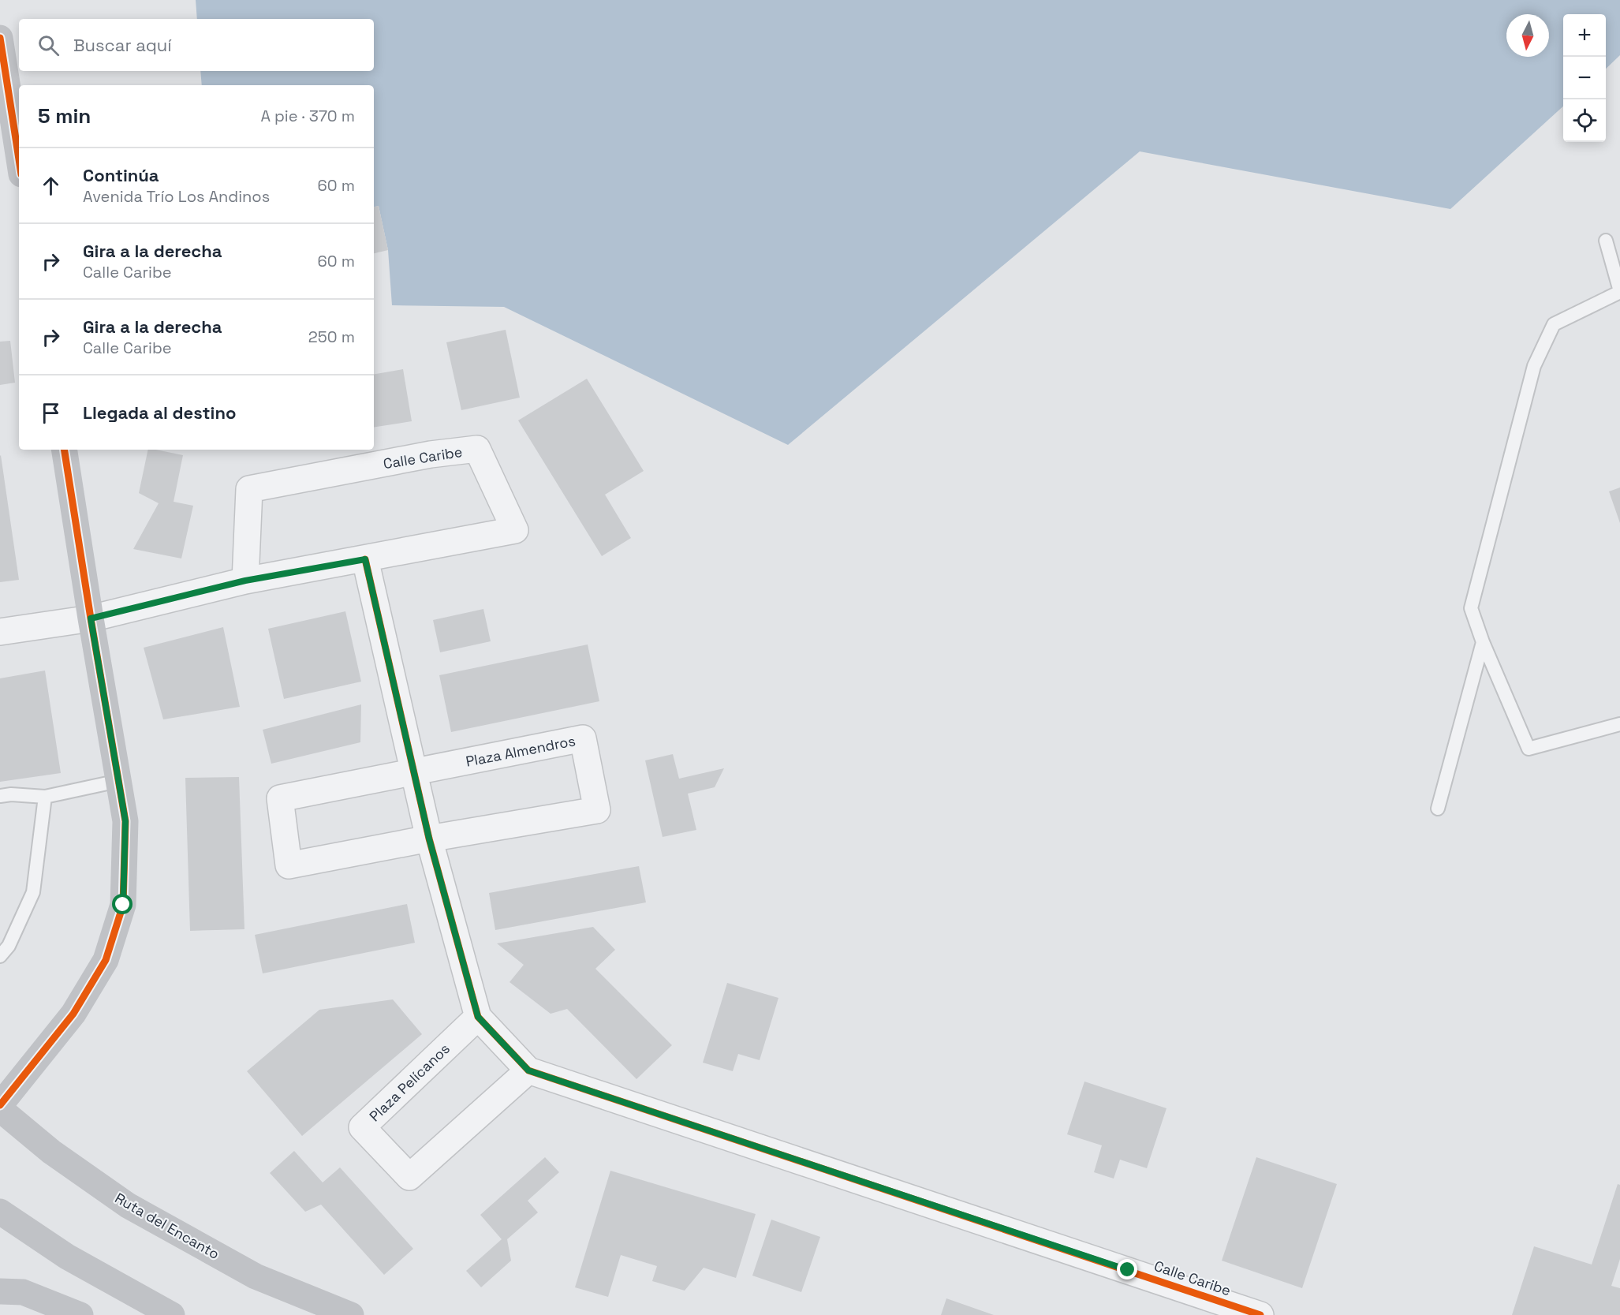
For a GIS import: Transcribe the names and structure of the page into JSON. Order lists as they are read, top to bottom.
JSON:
{
  "streets": {
    "street": [
      "Calle Caribe",
      "Plaza Almendros",
      "Plaza Pelícanos",
      "Ruta del Encanto"
    ]
  },
  "crossings": [
    ["Calle Caribe", "Plaza Almendros"],
    ["Calle Caribe", "Plaza Pelícanos"]
  ],
  "north": "bottom",
  "page": {
    "map_buttons": ["+", "−"],
    "search": "Buscar aquí",
    "heading": ["5 min", "A pie · 370 m"],
    "list": [
      ["Continúa", "Avenida Trío Los Andinos", "60 m"],
      ["Gira a la derecha", "Calle Caribe", "60 m"],
      ["Gira a la derecha", "Calle Caribe", "250 m"],
      "Llegada al destino"
    ]
  }
}
